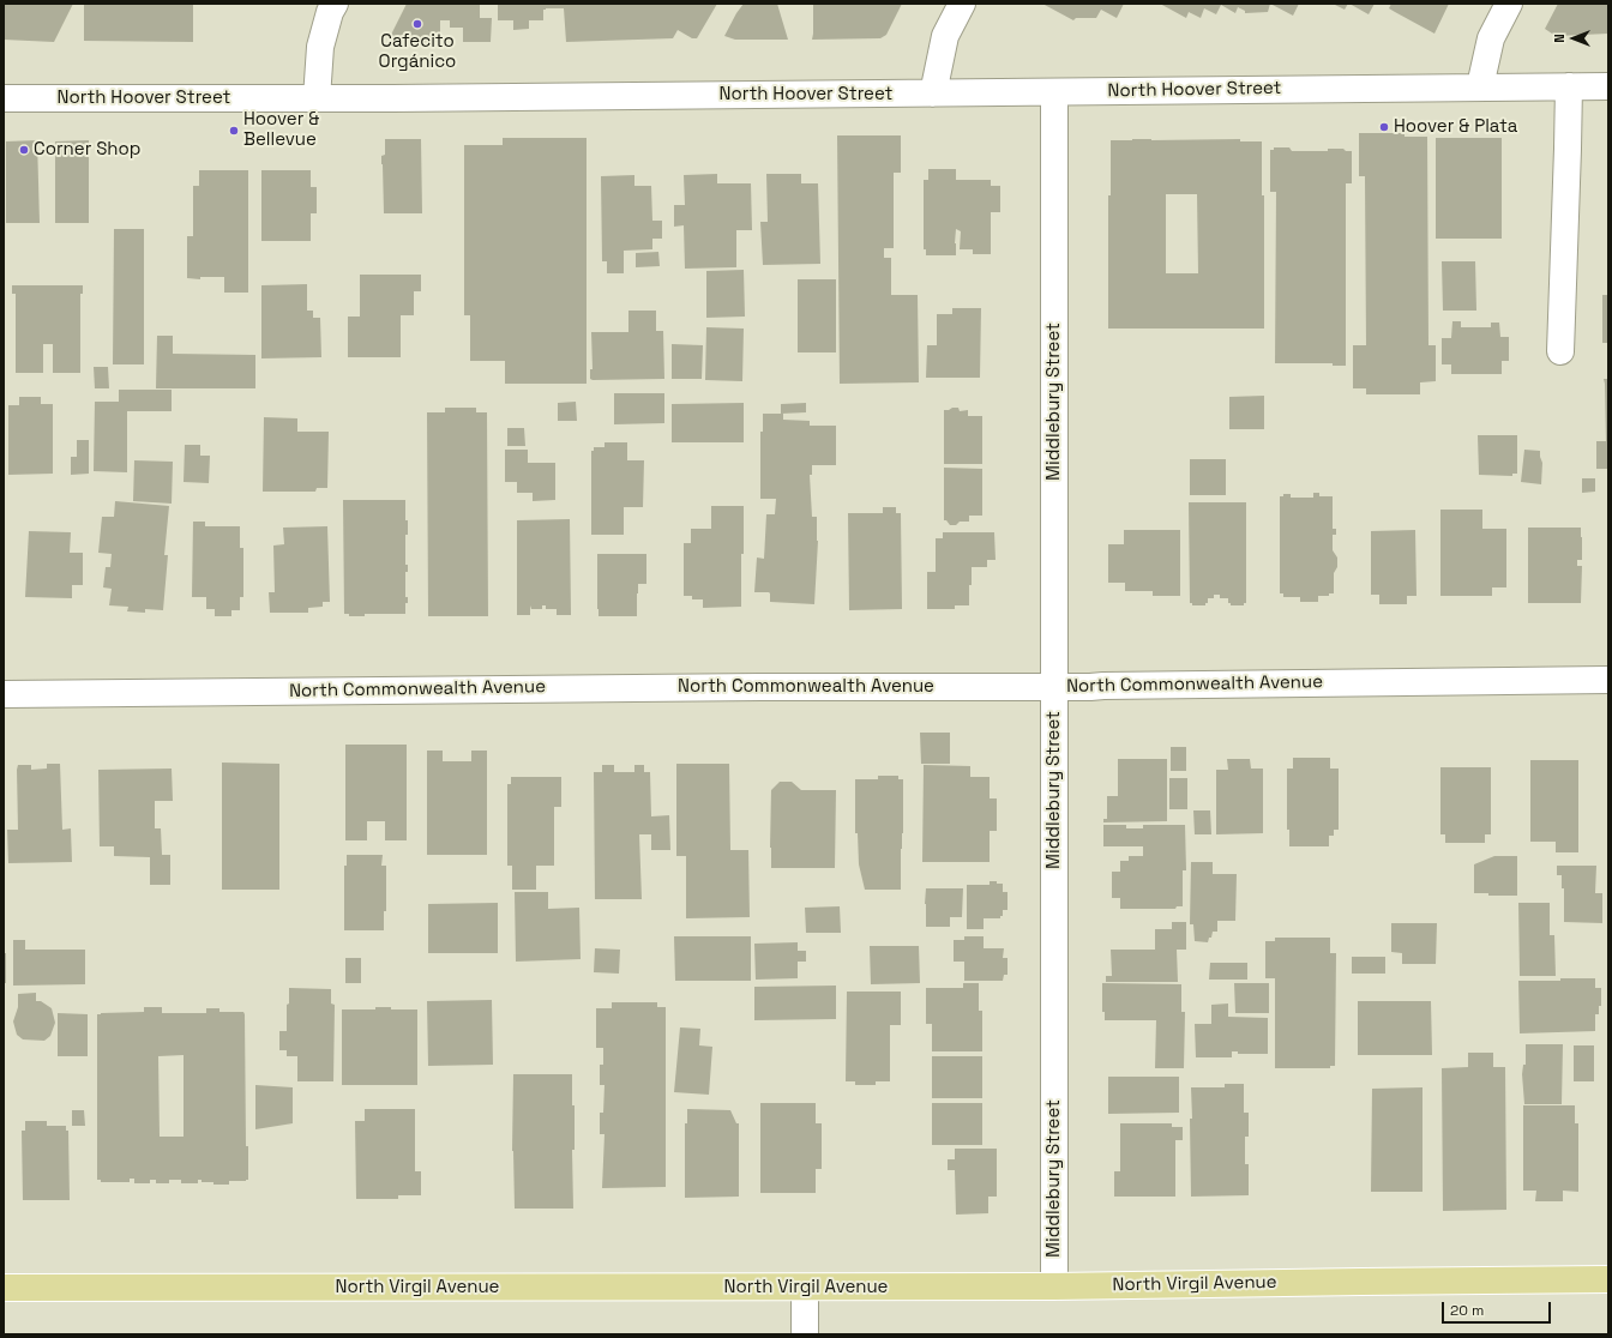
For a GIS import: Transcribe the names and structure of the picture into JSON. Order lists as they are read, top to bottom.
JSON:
{
  "streets": {
    "main road": ["North Virgil Avenue"],
    "street": ["North Hoover Street", "Middlebury Street", "North Commonwealth Avenue"]
  },
  "crossings": [
    ["North Hoover Street", "Middlebury Street"],
    ["Middlebury Street", "North Commonwealth Avenue"],
    ["Middlebury Street", "North Virgil Avenue"]
  ],
  "places": [
    "Cafecito Orgánico",
    "Hoover & Plata",
    "Hoover & Bellevue",
    "Corner Shop"
  ],
  "scale_bar": "20 m",
  "north": "left"
}
